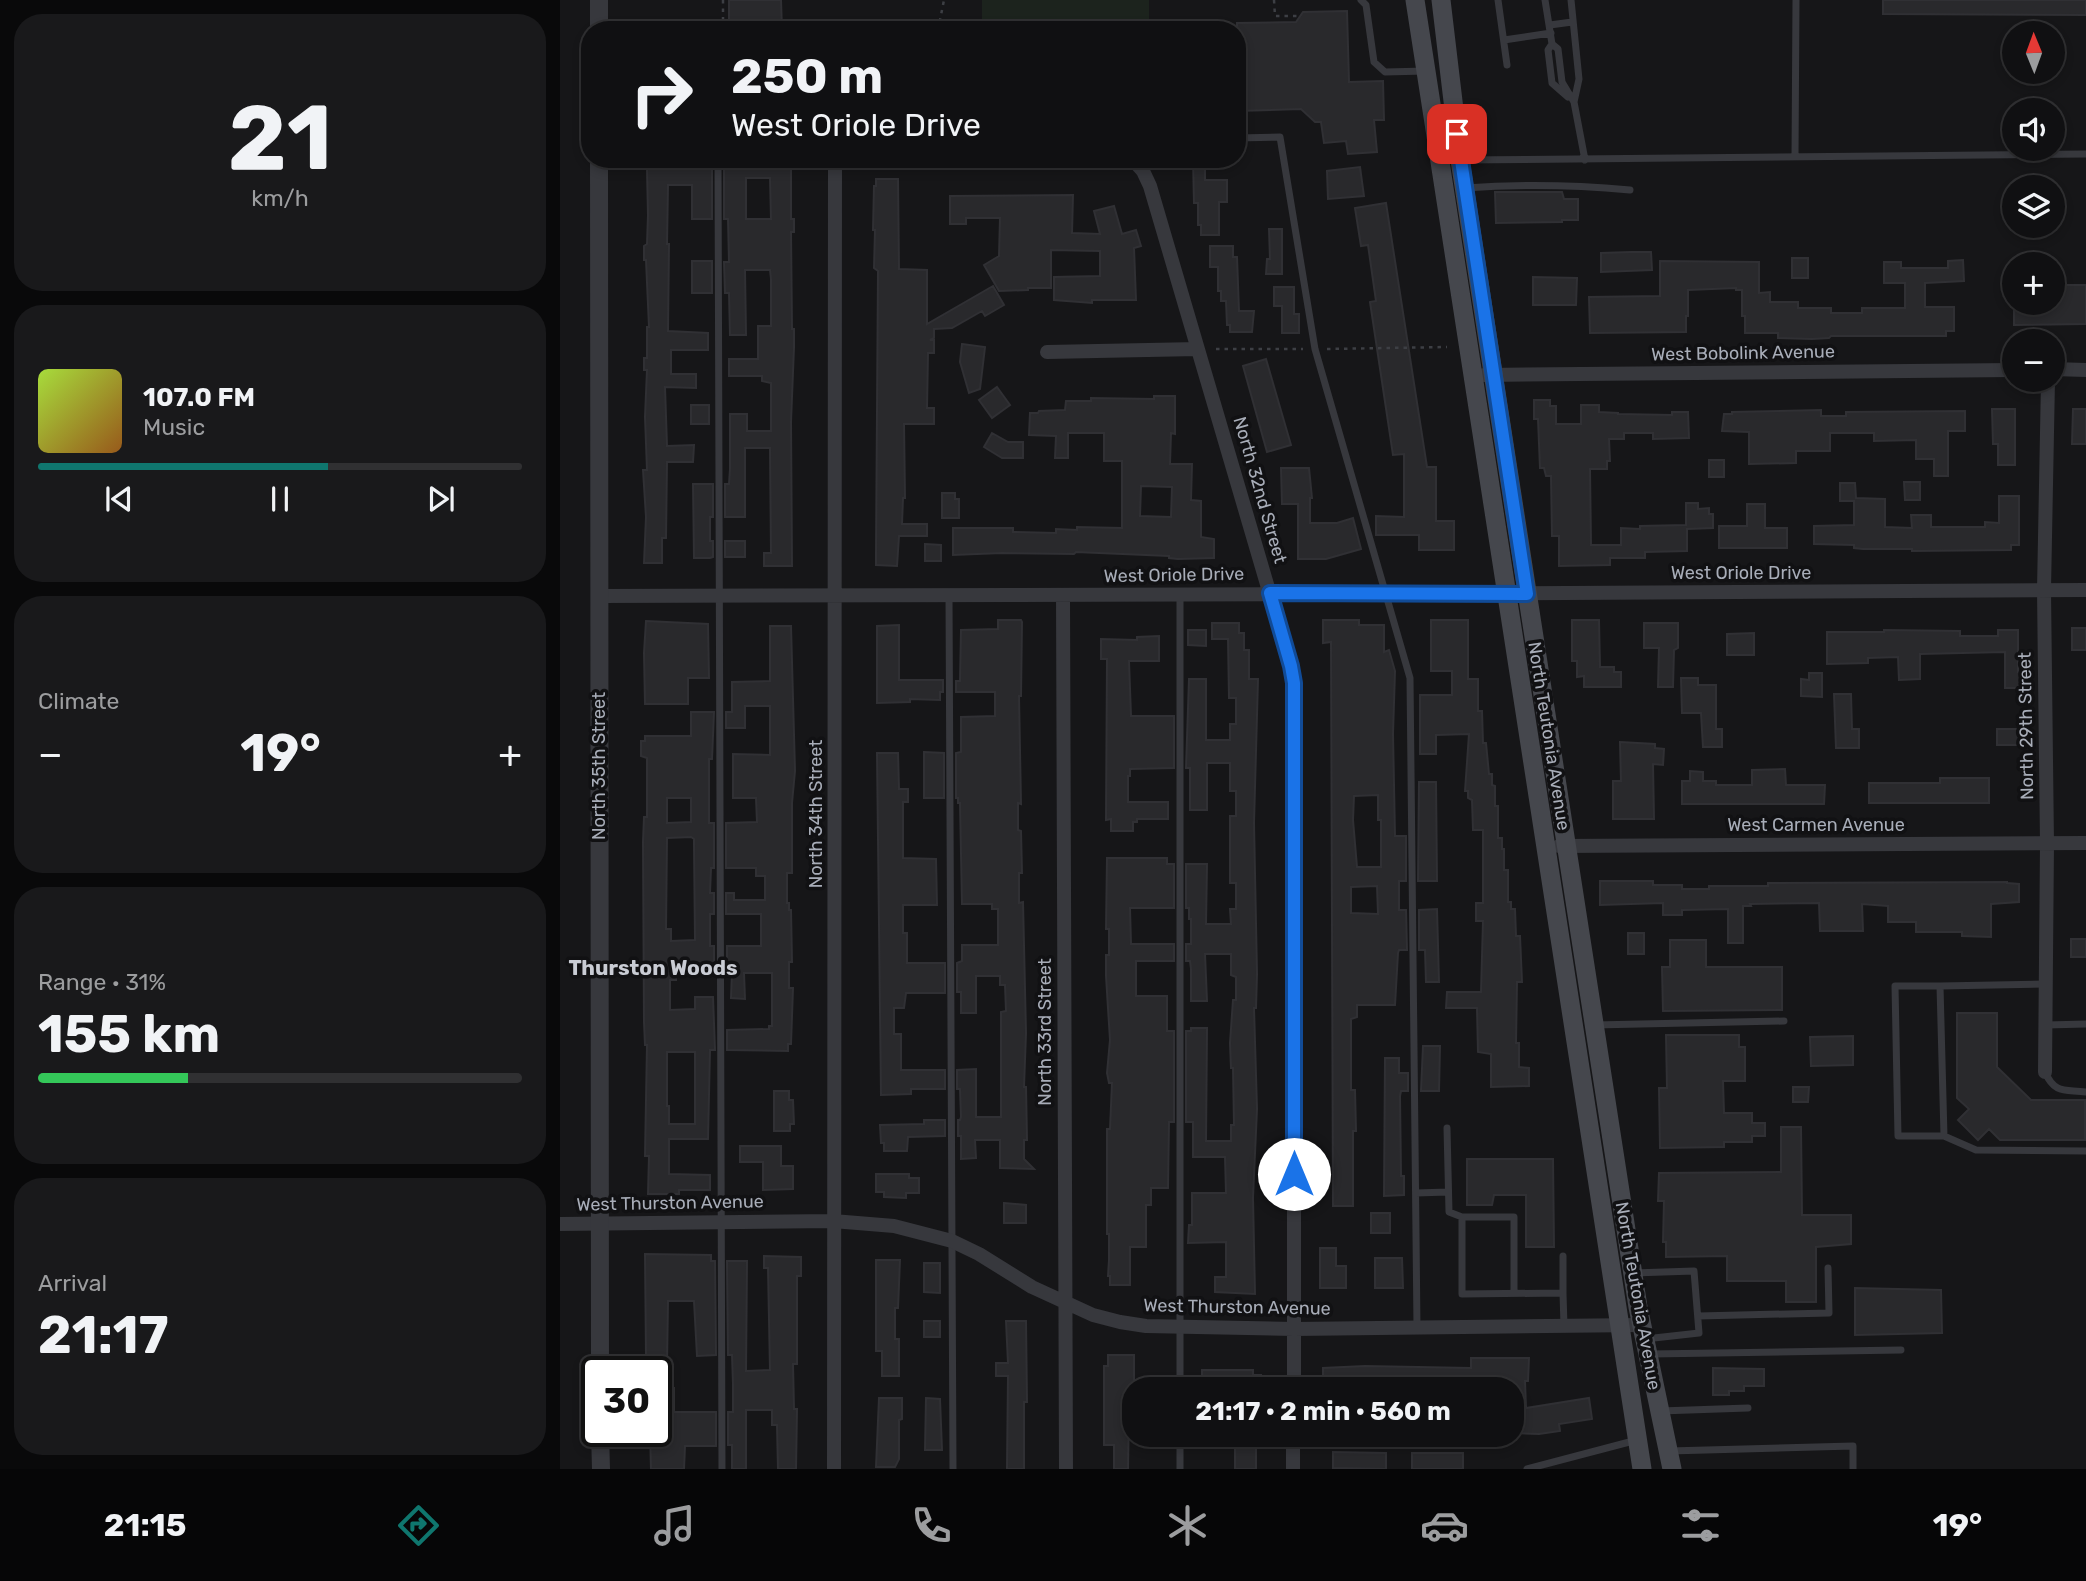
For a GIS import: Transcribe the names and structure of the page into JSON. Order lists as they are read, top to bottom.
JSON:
{
  "streets": {
    "main road": ["North Teutonia Avenue"],
    "street": [
      "West Bobolink Avenue",
      "North 32nd Street",
      "West Oriole Drive",
      "North 29th Street",
      "North 35th Street",
      "North 34th Street",
      "West Carmen Avenue",
      "North 33rd Street",
      "West Thurston Avenue"
    ]
  },
  "crossings": [
    ["West Bobolink Avenue", "North Teutonia Avenue"],
    ["North 32nd Street", "West Oriole Drive"],
    ["North 32nd Street", "West Thurston Avenue"],
    ["West Oriole Drive", "North 29th Street"],
    ["West Oriole Drive", "North Teutonia Avenue"],
    ["West Oriole Drive", "North 35th Street"],
    ["West Oriole Drive", "North 34th Street"],
    ["West Oriole Drive", "North 33rd Street"],
    ["North 29th Street", "West Carmen Avenue"],
    ["North Teutonia Avenue", "West Carmen Avenue"],
    ["North Teutonia Avenue", "West Thurston Avenue"],
    ["North 35th Street", "West Thurston Avenue"],
    ["North 34th Street", "West Thurston Avenue"],
    ["North 33rd Street", "West Thurston Avenue"]
  ],
  "districts": ["Thurston Woods"],
  "north": "top",
  "page": {
    "tile": [
      ["21", "km/h"],
      "Climate",
      ["Range · 31%", "155 km"],
      ["Arrival", "21:17"]
    ],
    "map_buttons": ["+", "−"],
    "turn": ["250 m", "West Oriole Drive"],
    "song": ["107.0 FM", "Music"],
    "heat": ["−", "19°", "+"],
    "limit": "30",
    "trip": "21:17 · 2 min · 560 m",
    "tabs": ["21:15", "19°"]
  }
}
